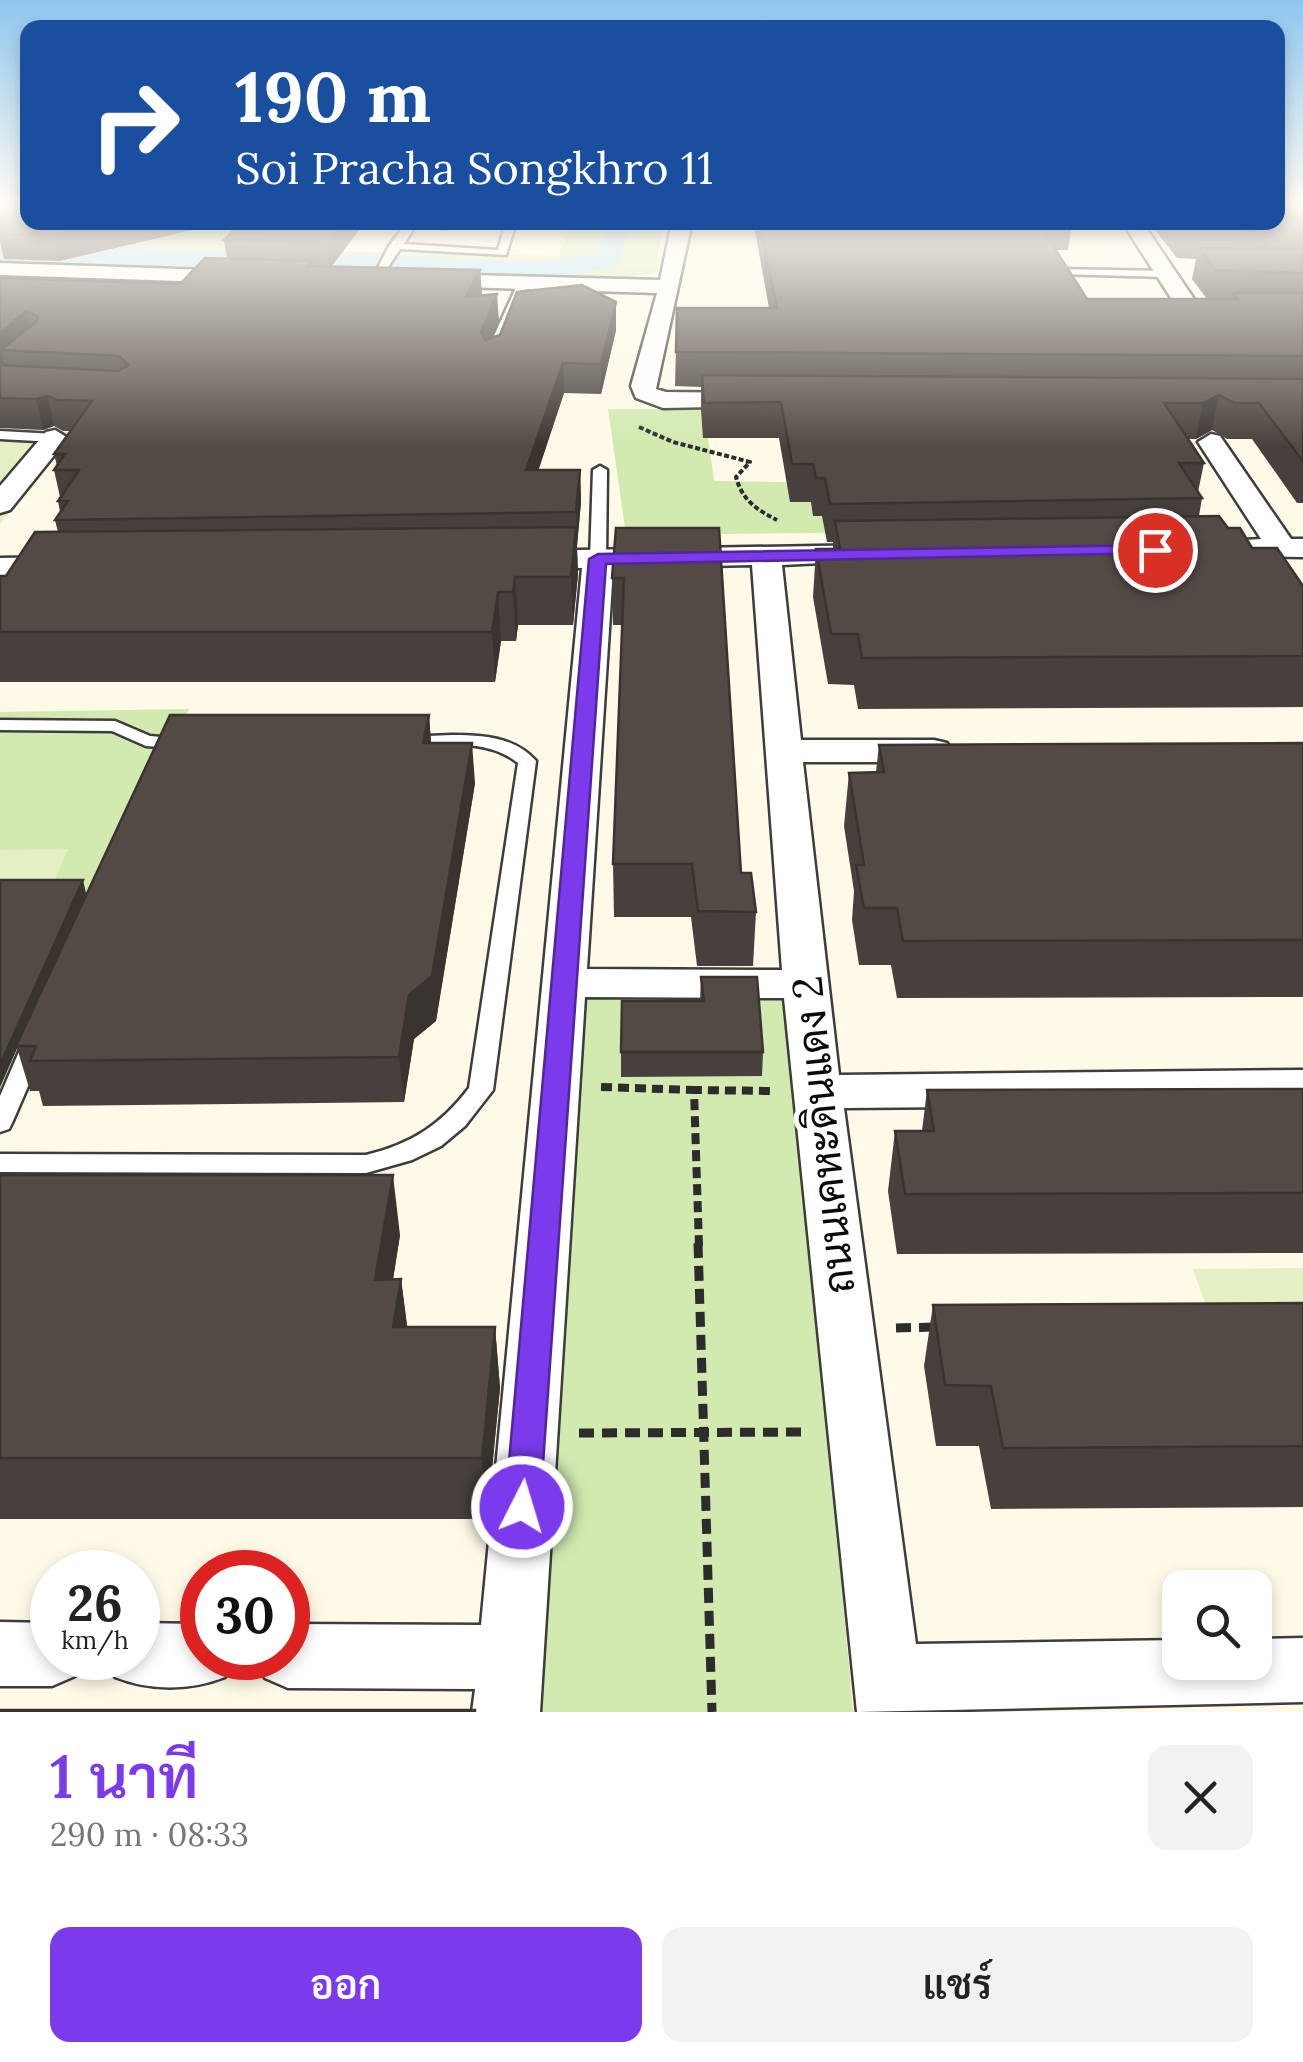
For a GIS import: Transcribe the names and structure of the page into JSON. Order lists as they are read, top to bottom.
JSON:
{
  "streets": {
    "street": ["ถนนเคหะดินแดง 2"]
  },
  "page": {
    "turn": ["190 m", "Soi Pracha Songkhro 11"],
    "speed": "26 km/h",
    "limit": "30",
    "heading": ["1 นาที", "290 m · 08:33"],
    "buttons": ["ออก", "แชร์"]
  }
}
